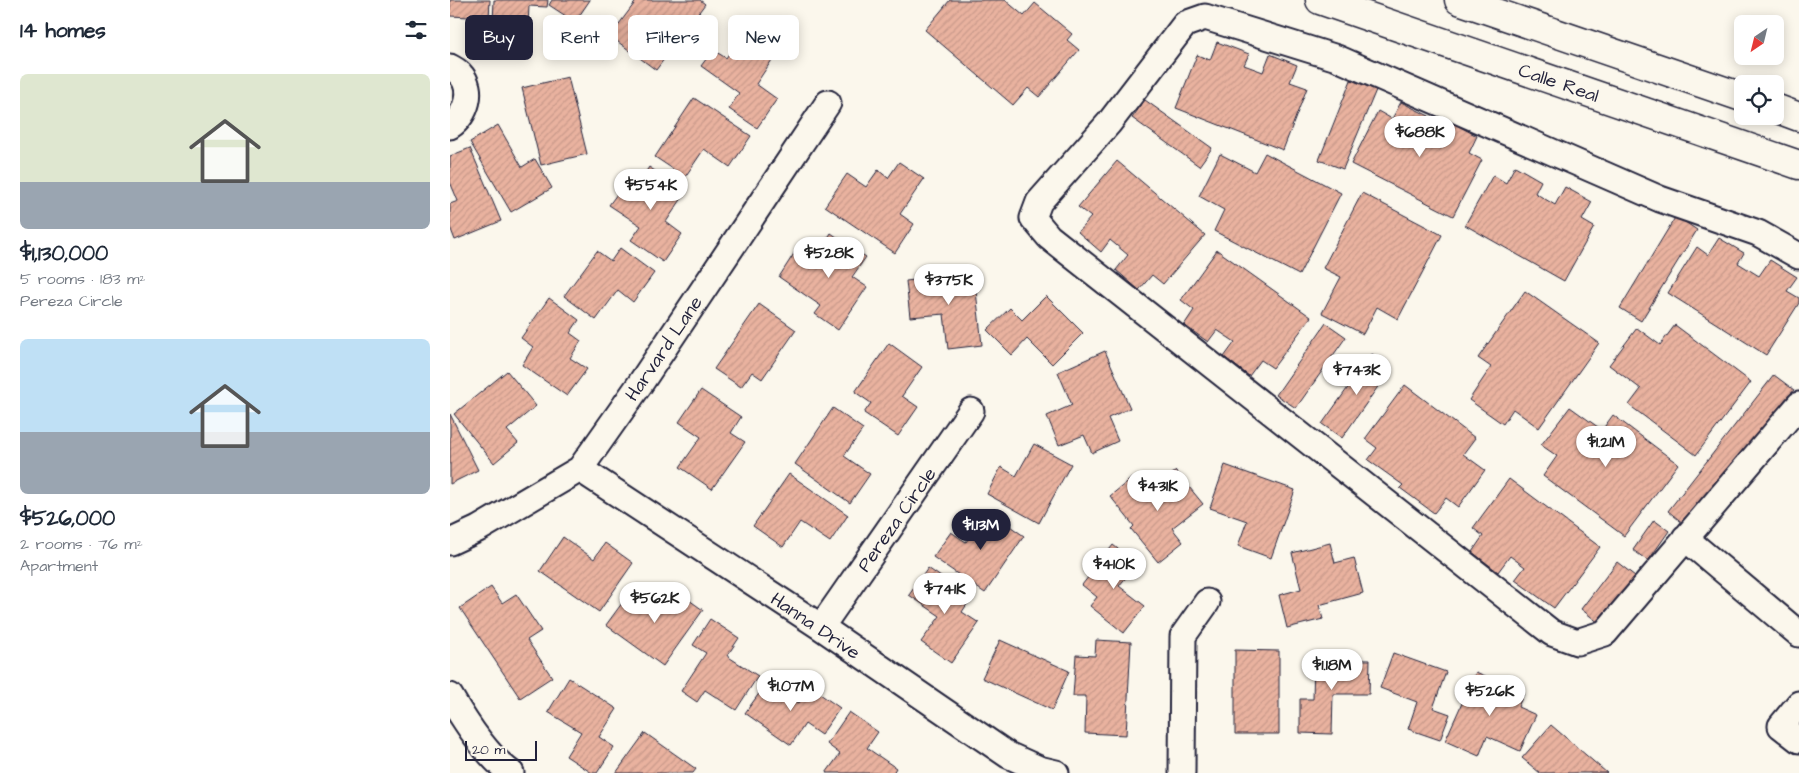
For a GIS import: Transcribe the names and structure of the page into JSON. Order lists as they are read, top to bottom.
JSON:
{
  "streets": {
    "main road": ["Calle Real"],
    "street": ["Harvard Lane", "Pereza Circle", "Hanna Drive"]
  },
  "crossings": [
    ["Harvard Lane", "Hanna Drive"],
    ["Pereza Circle", "Hanna Drive"]
  ],
  "scale_bar": "20 m",
  "north": "bottom left",
  "page": {
    "heading": "14 homes",
    "chip": [
      "Buy",
      "Rent",
      "Filters",
      "New"
    ],
    "list": [
      {
        "name": "$1,130,000",
        "note": "5 rooms · 183 m² · Pereza Circle"
      },
      {
        "name": "$526,000",
        "note": "2 rooms · 76 m² · Apartment"
      }
    ],
    "price": [
      "$688K",
      "$554K",
      "$528K",
      "$375K",
      "$743K",
      "$1.21M",
      "$431K",
      "$1.13M",
      "$410K",
      "$741K",
      "$562K",
      "$1.18M",
      "$1.07M",
      "$526K"
    ],
    "scale": "20 m"
  }
}
